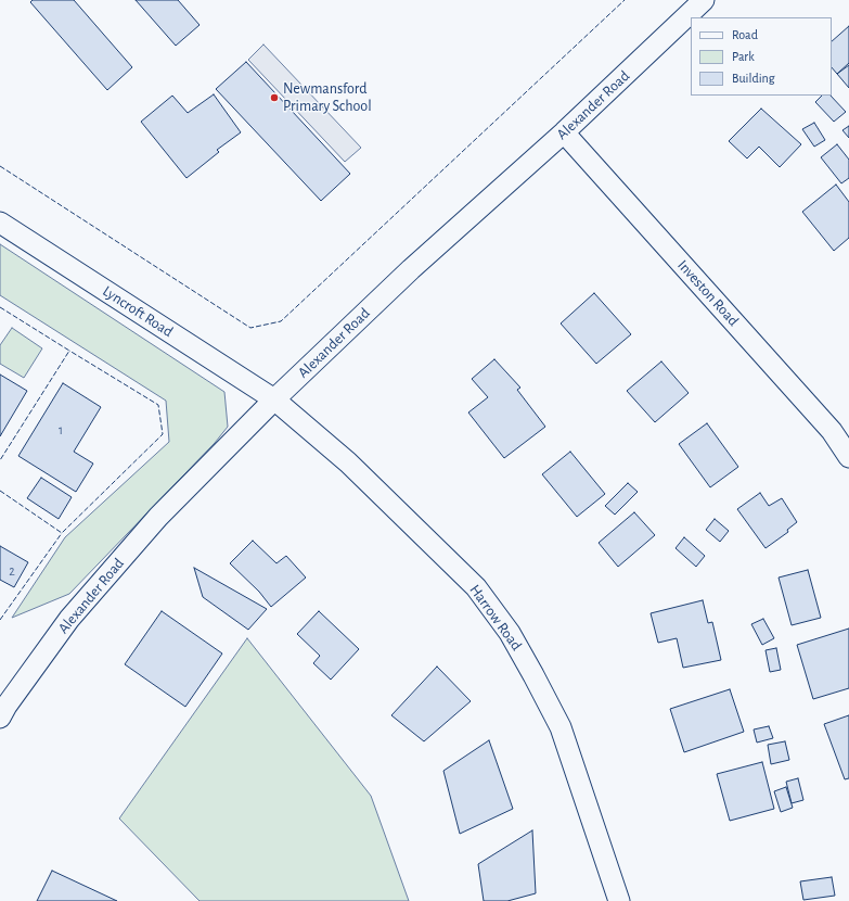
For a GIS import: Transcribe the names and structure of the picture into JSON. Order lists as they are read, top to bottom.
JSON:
{
  "streets": {
    "street": [
      "Alexander Road",
      "Investon Road",
      "Lyncroft Road",
      "Harrow Road"
    ]
  },
  "crossings": [
    ["Alexander Road", "Investon Road"],
    ["Alexander Road", "Lyncroft Road"],
    ["Alexander Road", "Harrow Road"],
    ["Lyncroft Road", "Harrow Road"]
  ],
  "places": ["Newmansford Primary School"],
  "house_numbers": ["1", "2"],
  "legend": ["Road", "Park", "Building"]
}
